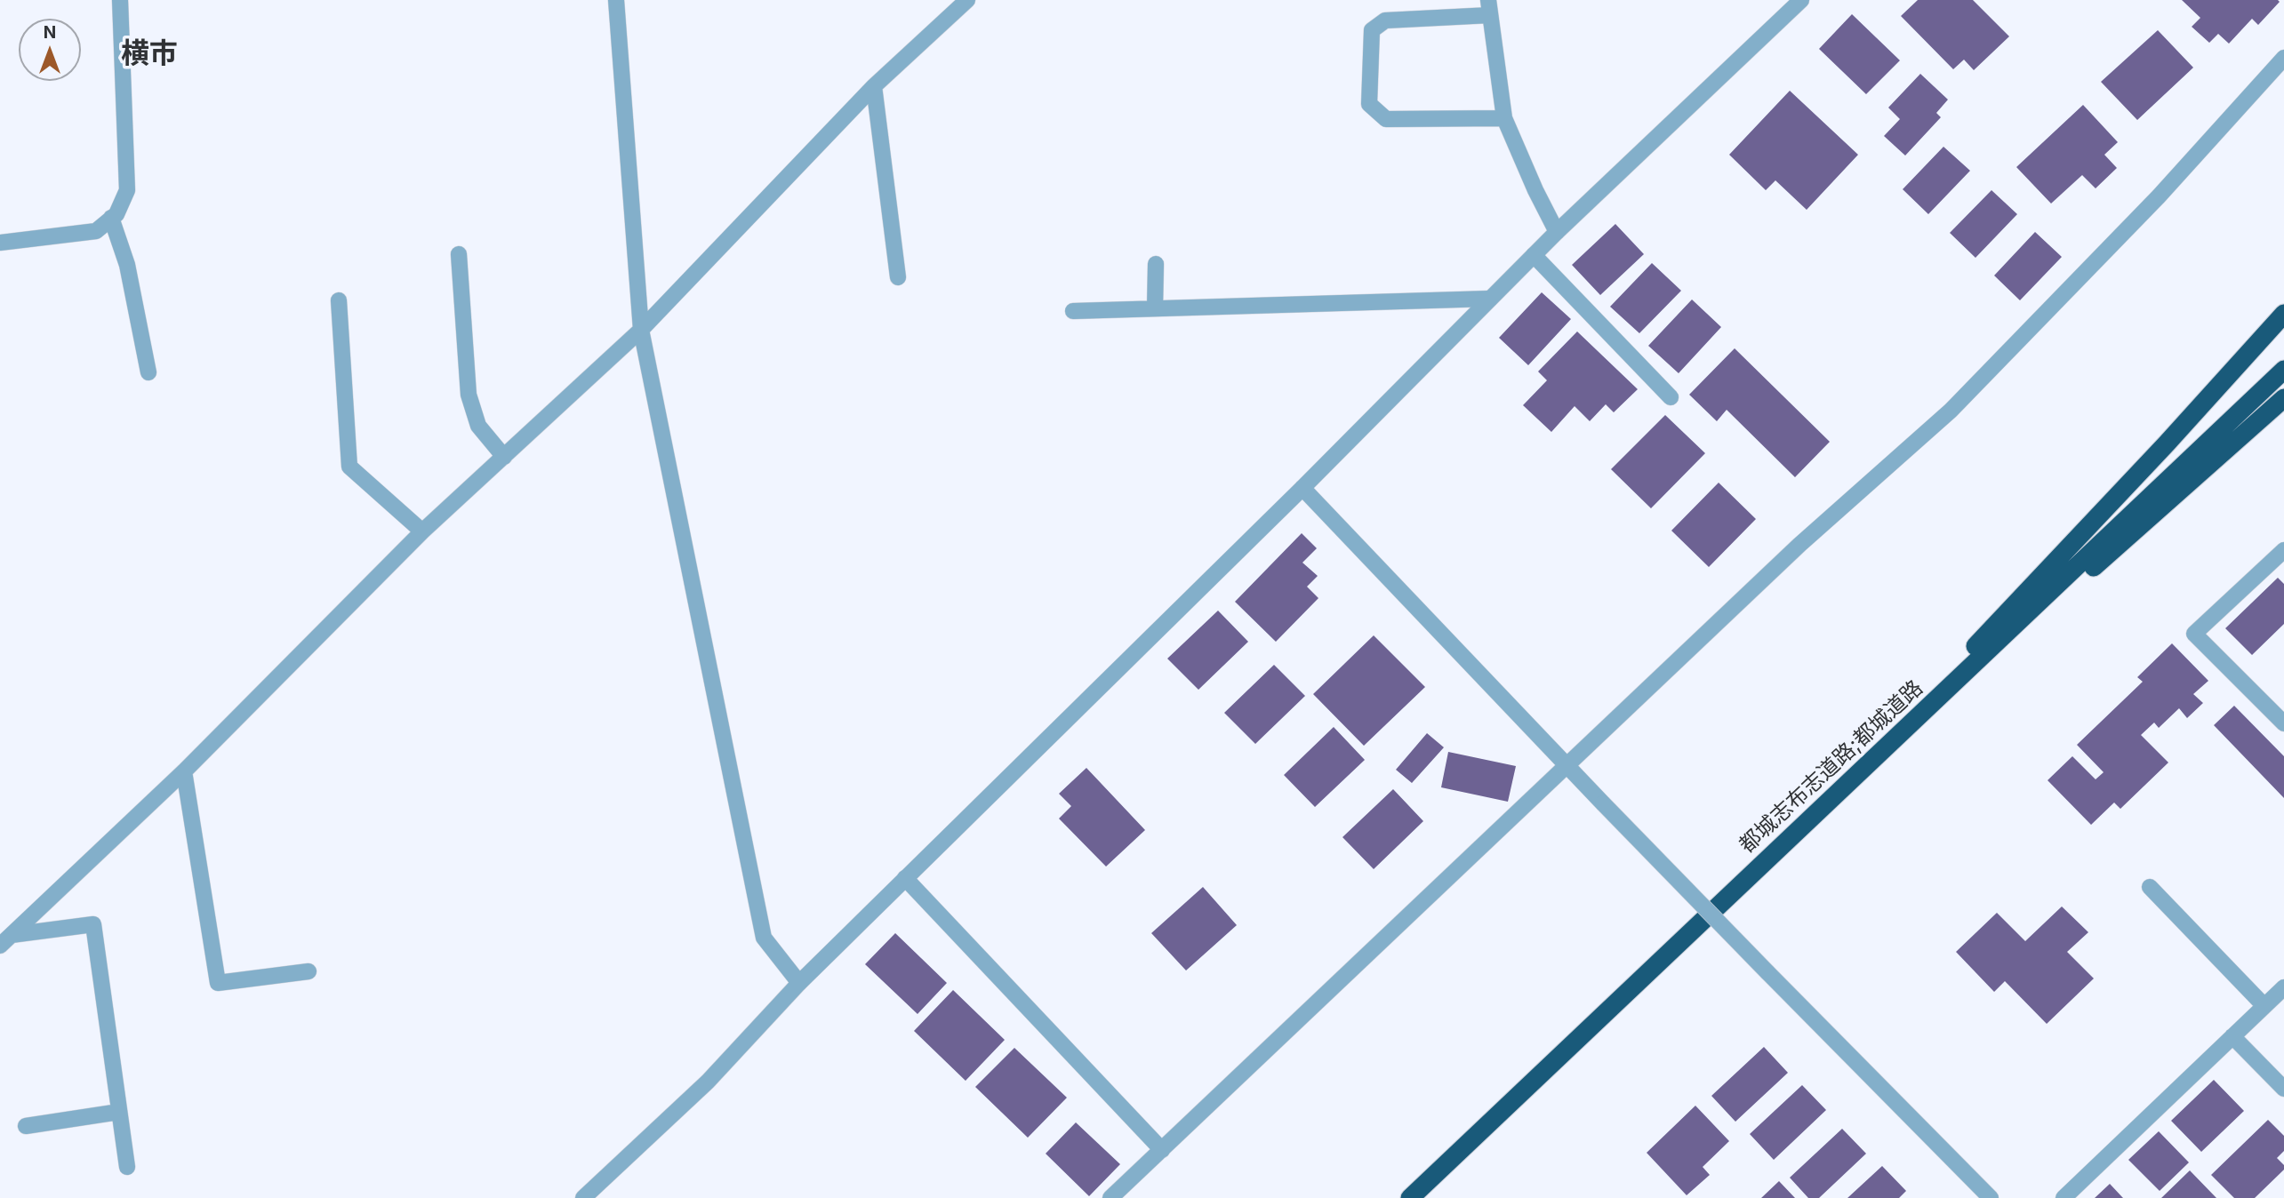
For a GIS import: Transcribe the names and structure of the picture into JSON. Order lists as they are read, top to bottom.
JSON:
{
  "streets": {
    "highway": ["都城志布志道路;都城道路"]
  },
  "districts": ["横市"],
  "north": "top"
}
